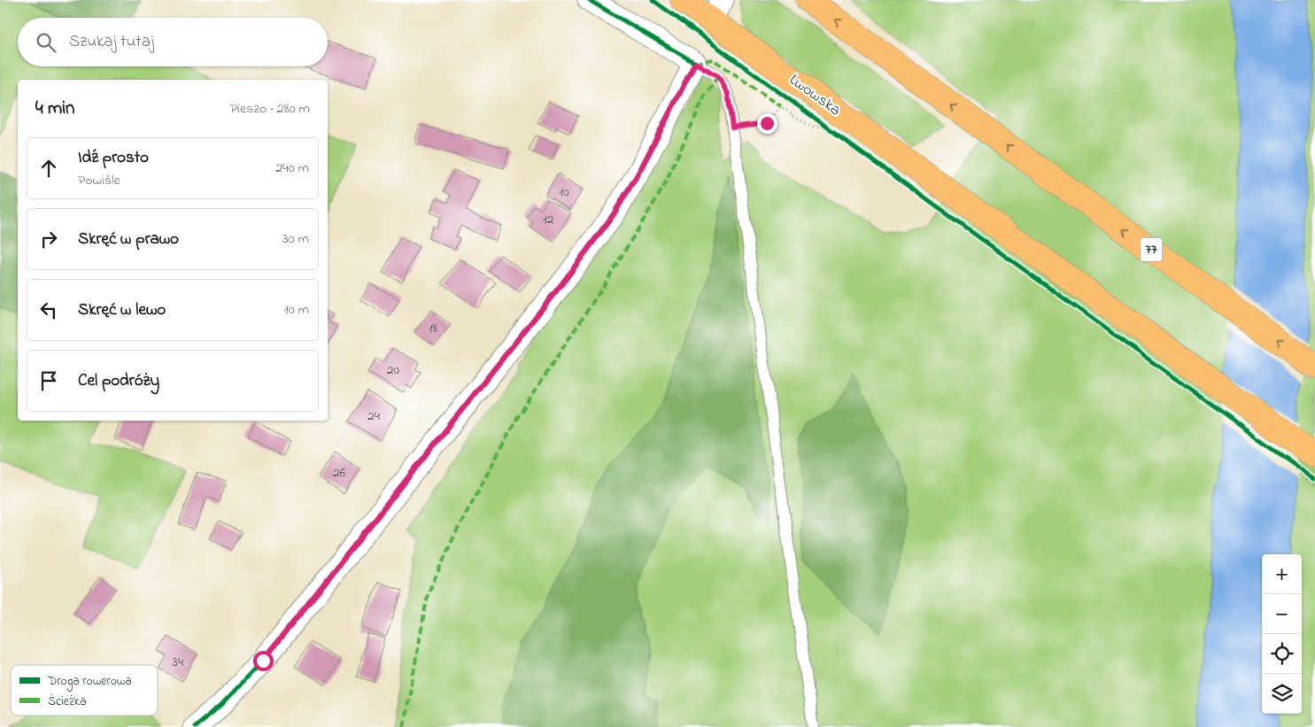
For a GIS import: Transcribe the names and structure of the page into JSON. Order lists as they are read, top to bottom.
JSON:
{
  "streets": {
    "main road": ["Lwowska", "77"]
  },
  "house_numbers": [
    "10",
    "12",
    "18",
    "20",
    "24",
    "26",
    "34"
  ],
  "legend": ["Droga rowerowa", "Ścieżka"],
  "page": {
    "search": "Szukaj tutaj",
    "heading": ["4 min", "Pieszo · 280 m"],
    "list": [
      ["Idź prosto", "Powiśle", "240 m"],
      ["Skręć w prawo", "30 m"],
      ["Skręć w lewo", "10 m"],
      "Cel podróży"
    ],
    "map_buttons": ["+", "−"]
  }
}
